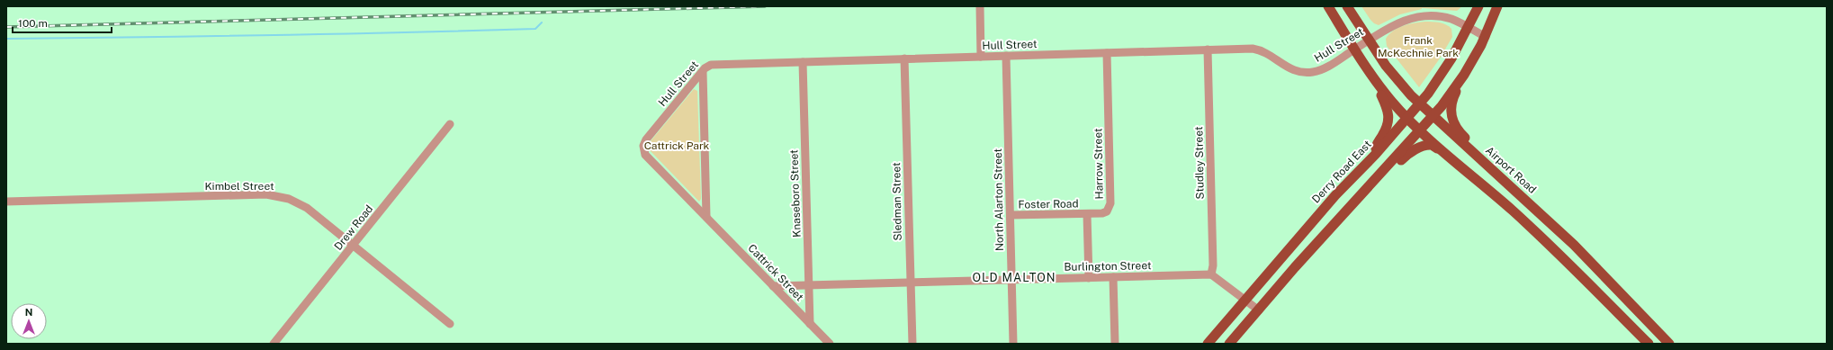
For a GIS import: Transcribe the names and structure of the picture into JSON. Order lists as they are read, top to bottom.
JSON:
{
  "streets": {
    "main road": ["Airport Road", "Derry Road East"],
    "street": [
      "Hull Street",
      "Studley Street",
      "Harrow Street",
      "Kimbel Street",
      "Knaseboro Street",
      "North Alarton Street",
      "Sledman Street",
      "Foster Road",
      "Drew Road",
      "Burlington Street",
      "Cattrick Street"
    ]
  },
  "crossings": [
    ["Hull Street", "Studley Street"],
    ["Hull Street", "Harrow Street"],
    ["Hull Street", "Airport Road"],
    ["Hull Street", "Derry Road East"],
    ["Hull Street", "Knaseboro Street"],
    ["Hull Street", "North Alarton Street"],
    ["Hull Street", "Sledman Street"],
    ["Hull Street", "Cattrick Street"],
    ["Studley Street", "Burlington Street"],
    ["Harrow Street", "Foster Road"],
    ["Harrow Street", "Burlington Street"],
    ["Airport Road", "Derry Road East"],
    ["Kimbel Street", "Drew Road"],
    ["Knaseboro Street", "Burlington Street"],
    ["Knaseboro Street", "Cattrick Street"],
    ["North Alarton Street", "Foster Road"],
    ["North Alarton Street", "Burlington Street"],
    ["Sledman Street", "Burlington Street"],
    ["Burlington Street", "Cattrick Street"]
  ],
  "districts": ["OLD MALTON"],
  "parks": ["Frank McKechnie Park", "Cattrick Park"],
  "scale_bar": "100 m",
  "north": "top"
}
